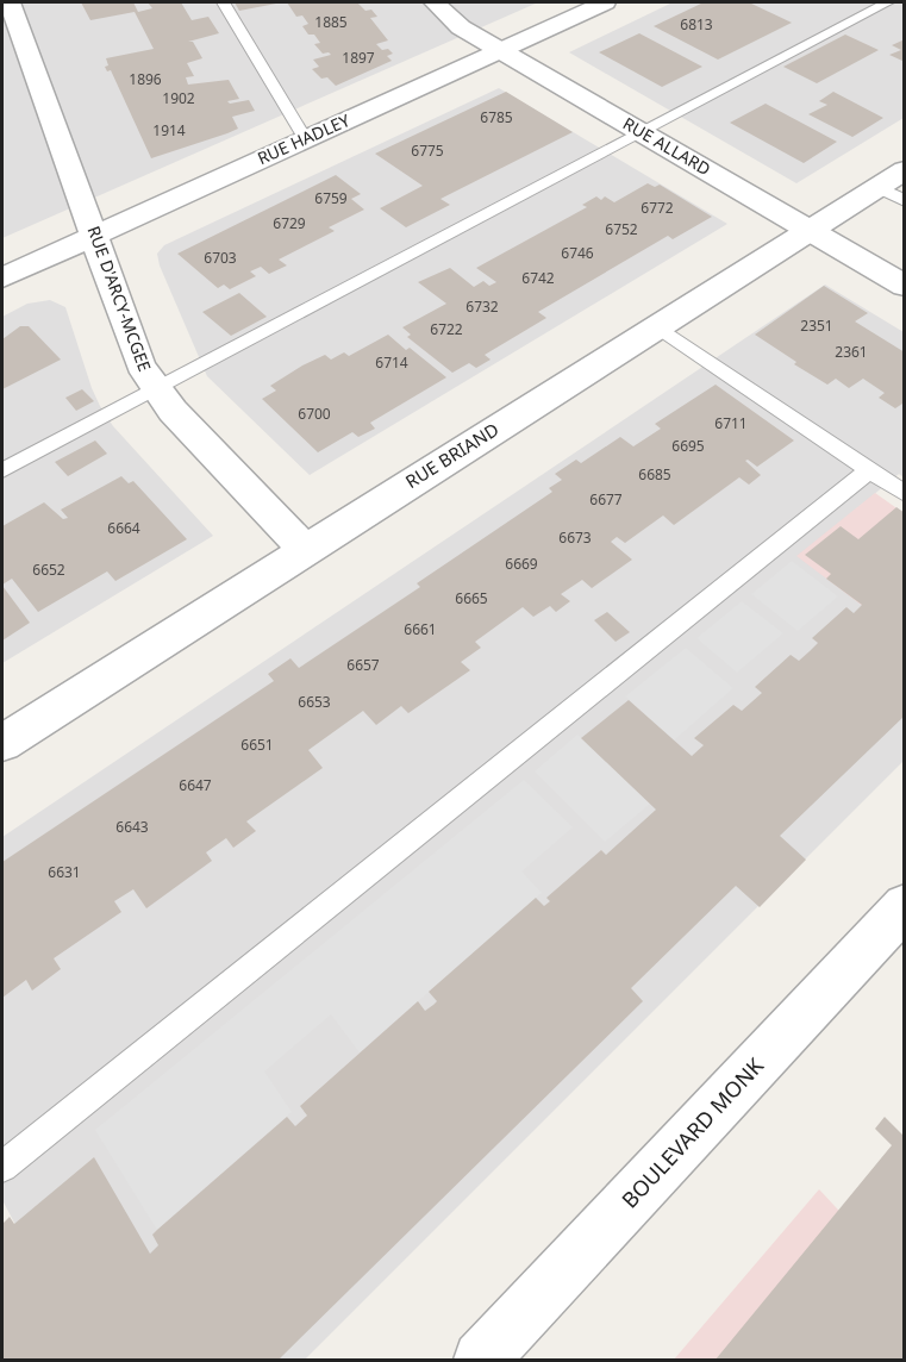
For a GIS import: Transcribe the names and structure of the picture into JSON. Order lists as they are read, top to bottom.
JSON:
{
  "streets": {
    "street": [
      "RUE HADLEY",
      "RUE ALLARD",
      "RUE D'ARCY-MCGEE",
      "RUE BRIAND",
      "BOULEVARD MONK"
    ]
  },
  "crossings": [
    ["RUE HADLEY", "RUE ALLARD"],
    ["RUE HADLEY", "RUE D'ARCY-MCGEE"],
    ["RUE ALLARD", "RUE BRIAND"],
    ["RUE D'ARCY-MCGEE", "RUE BRIAND"]
  ],
  "house_numbers": [
    "1885",
    "6813",
    "1897",
    "1896",
    "1902",
    "6785",
    "1914",
    "6775",
    "6759",
    "6772",
    "6729",
    "6752",
    "6746",
    "6703",
    "6742",
    "6732",
    "2351",
    "6722",
    "2361",
    "6714",
    "6700",
    "6711",
    "6695",
    "6685",
    "6677",
    "6664",
    "6673",
    "6669",
    "6652",
    "6665",
    "6661",
    "6657",
    "6653",
    "6651",
    "6647",
    "6643",
    "6631"
  ]
}
